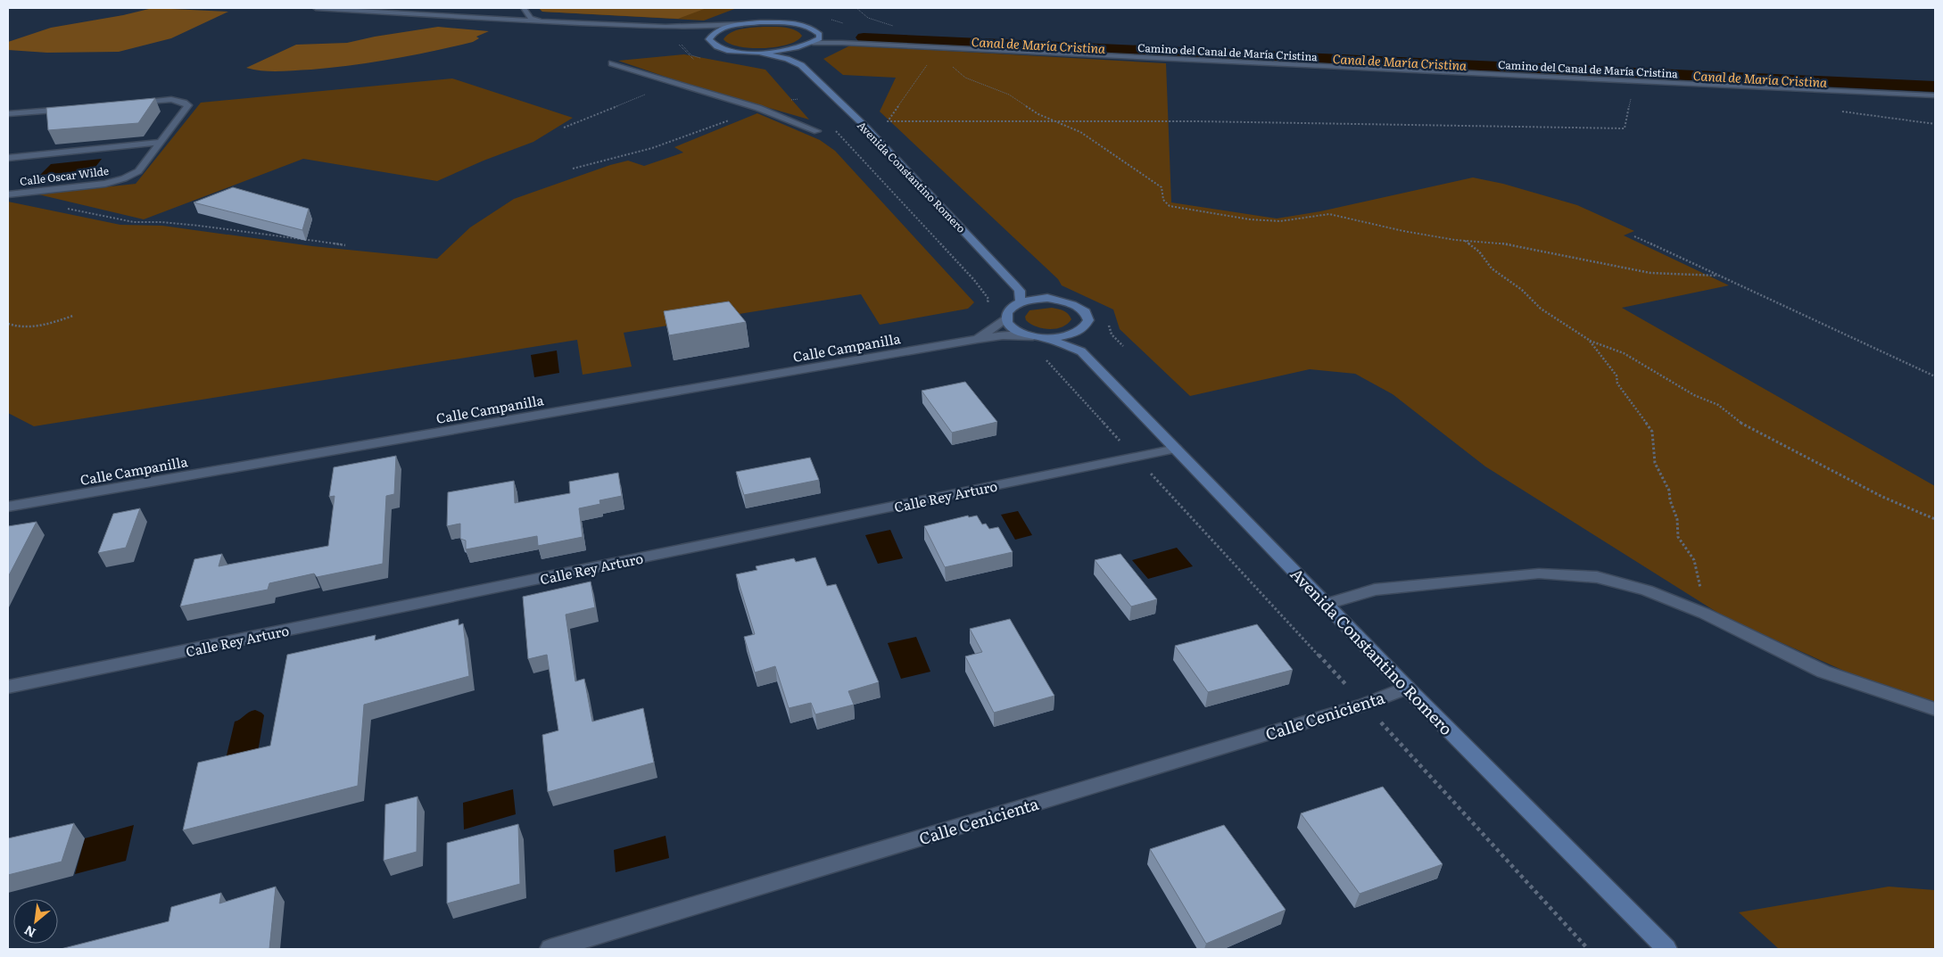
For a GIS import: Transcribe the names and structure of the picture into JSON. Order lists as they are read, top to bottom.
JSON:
{
  "streets": {
    "street": [
      "Camino del Canal de María Cristina",
      "Calle Oscar Wilde",
      "Avenida Constantino Romero",
      "Calle Campanilla",
      "Calle Rey Arturo",
      "Calle Cenicienta"
    ]
  },
  "crossings": [
    ["Avenida Constantino Romero", "Calle Rey Arturo"],
    ["Avenida Constantino Romero", "Calle Cenicienta"]
  ],
  "water": ["Canal de María Cristina"],
  "north": "bottom left"
}
